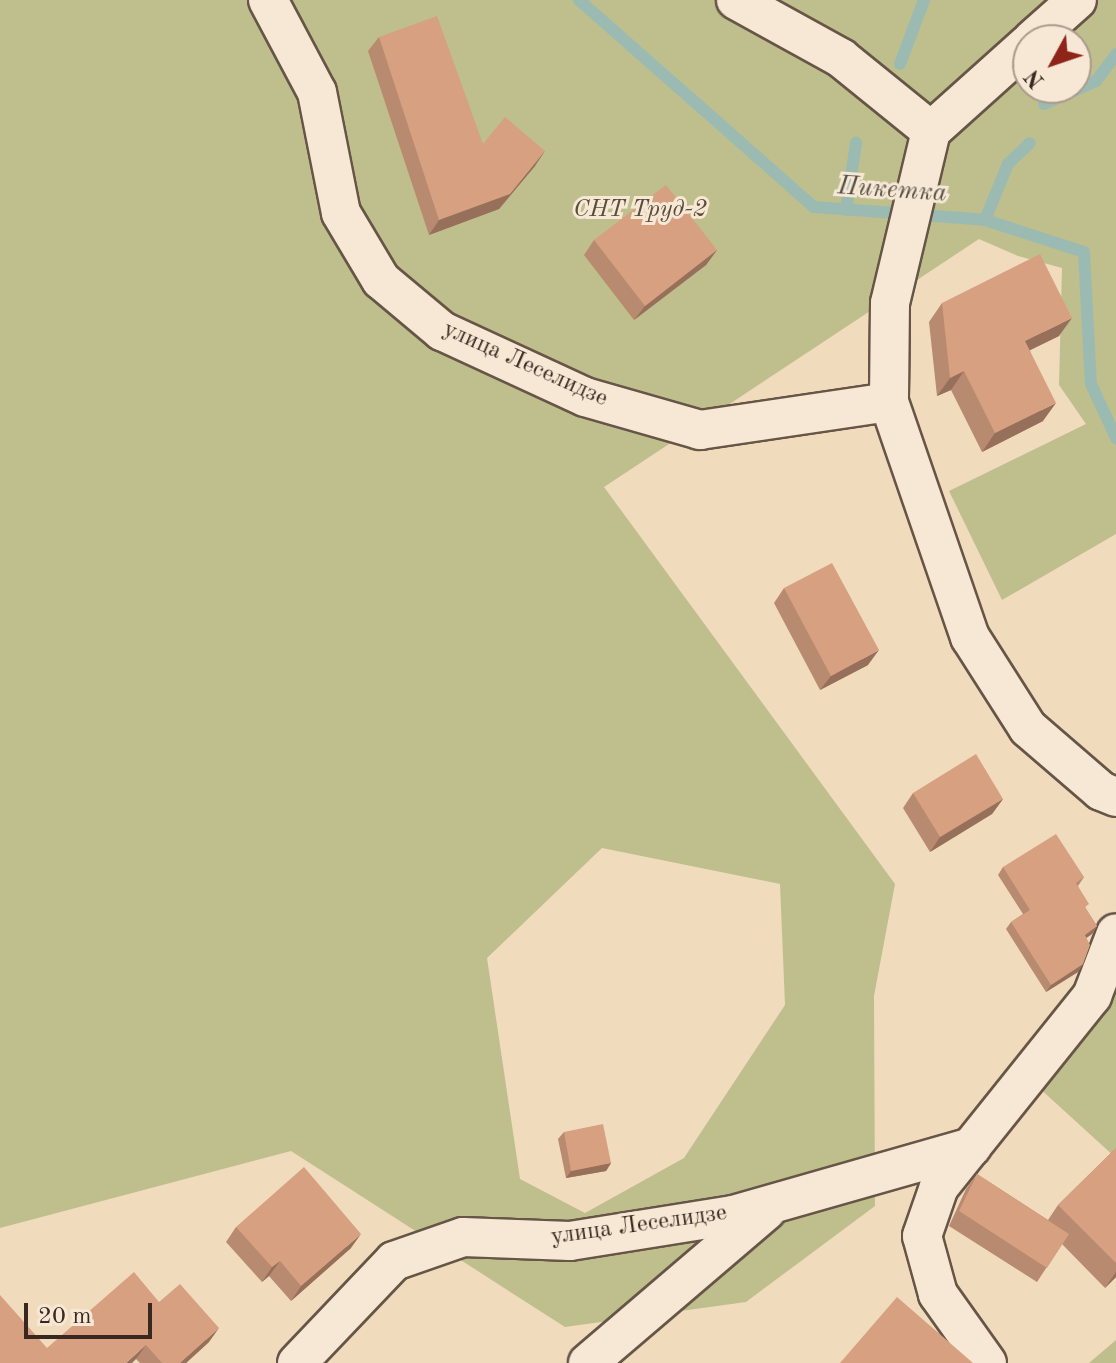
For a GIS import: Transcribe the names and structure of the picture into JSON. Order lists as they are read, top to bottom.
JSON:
{
  "streets": {
    "street": ["улица Леселидзе"]
  },
  "water": ["Пикетка"],
  "parks": ["СНТ Труд-2"],
  "scale_bar": "20 m",
  "north": "bottom left"
}
